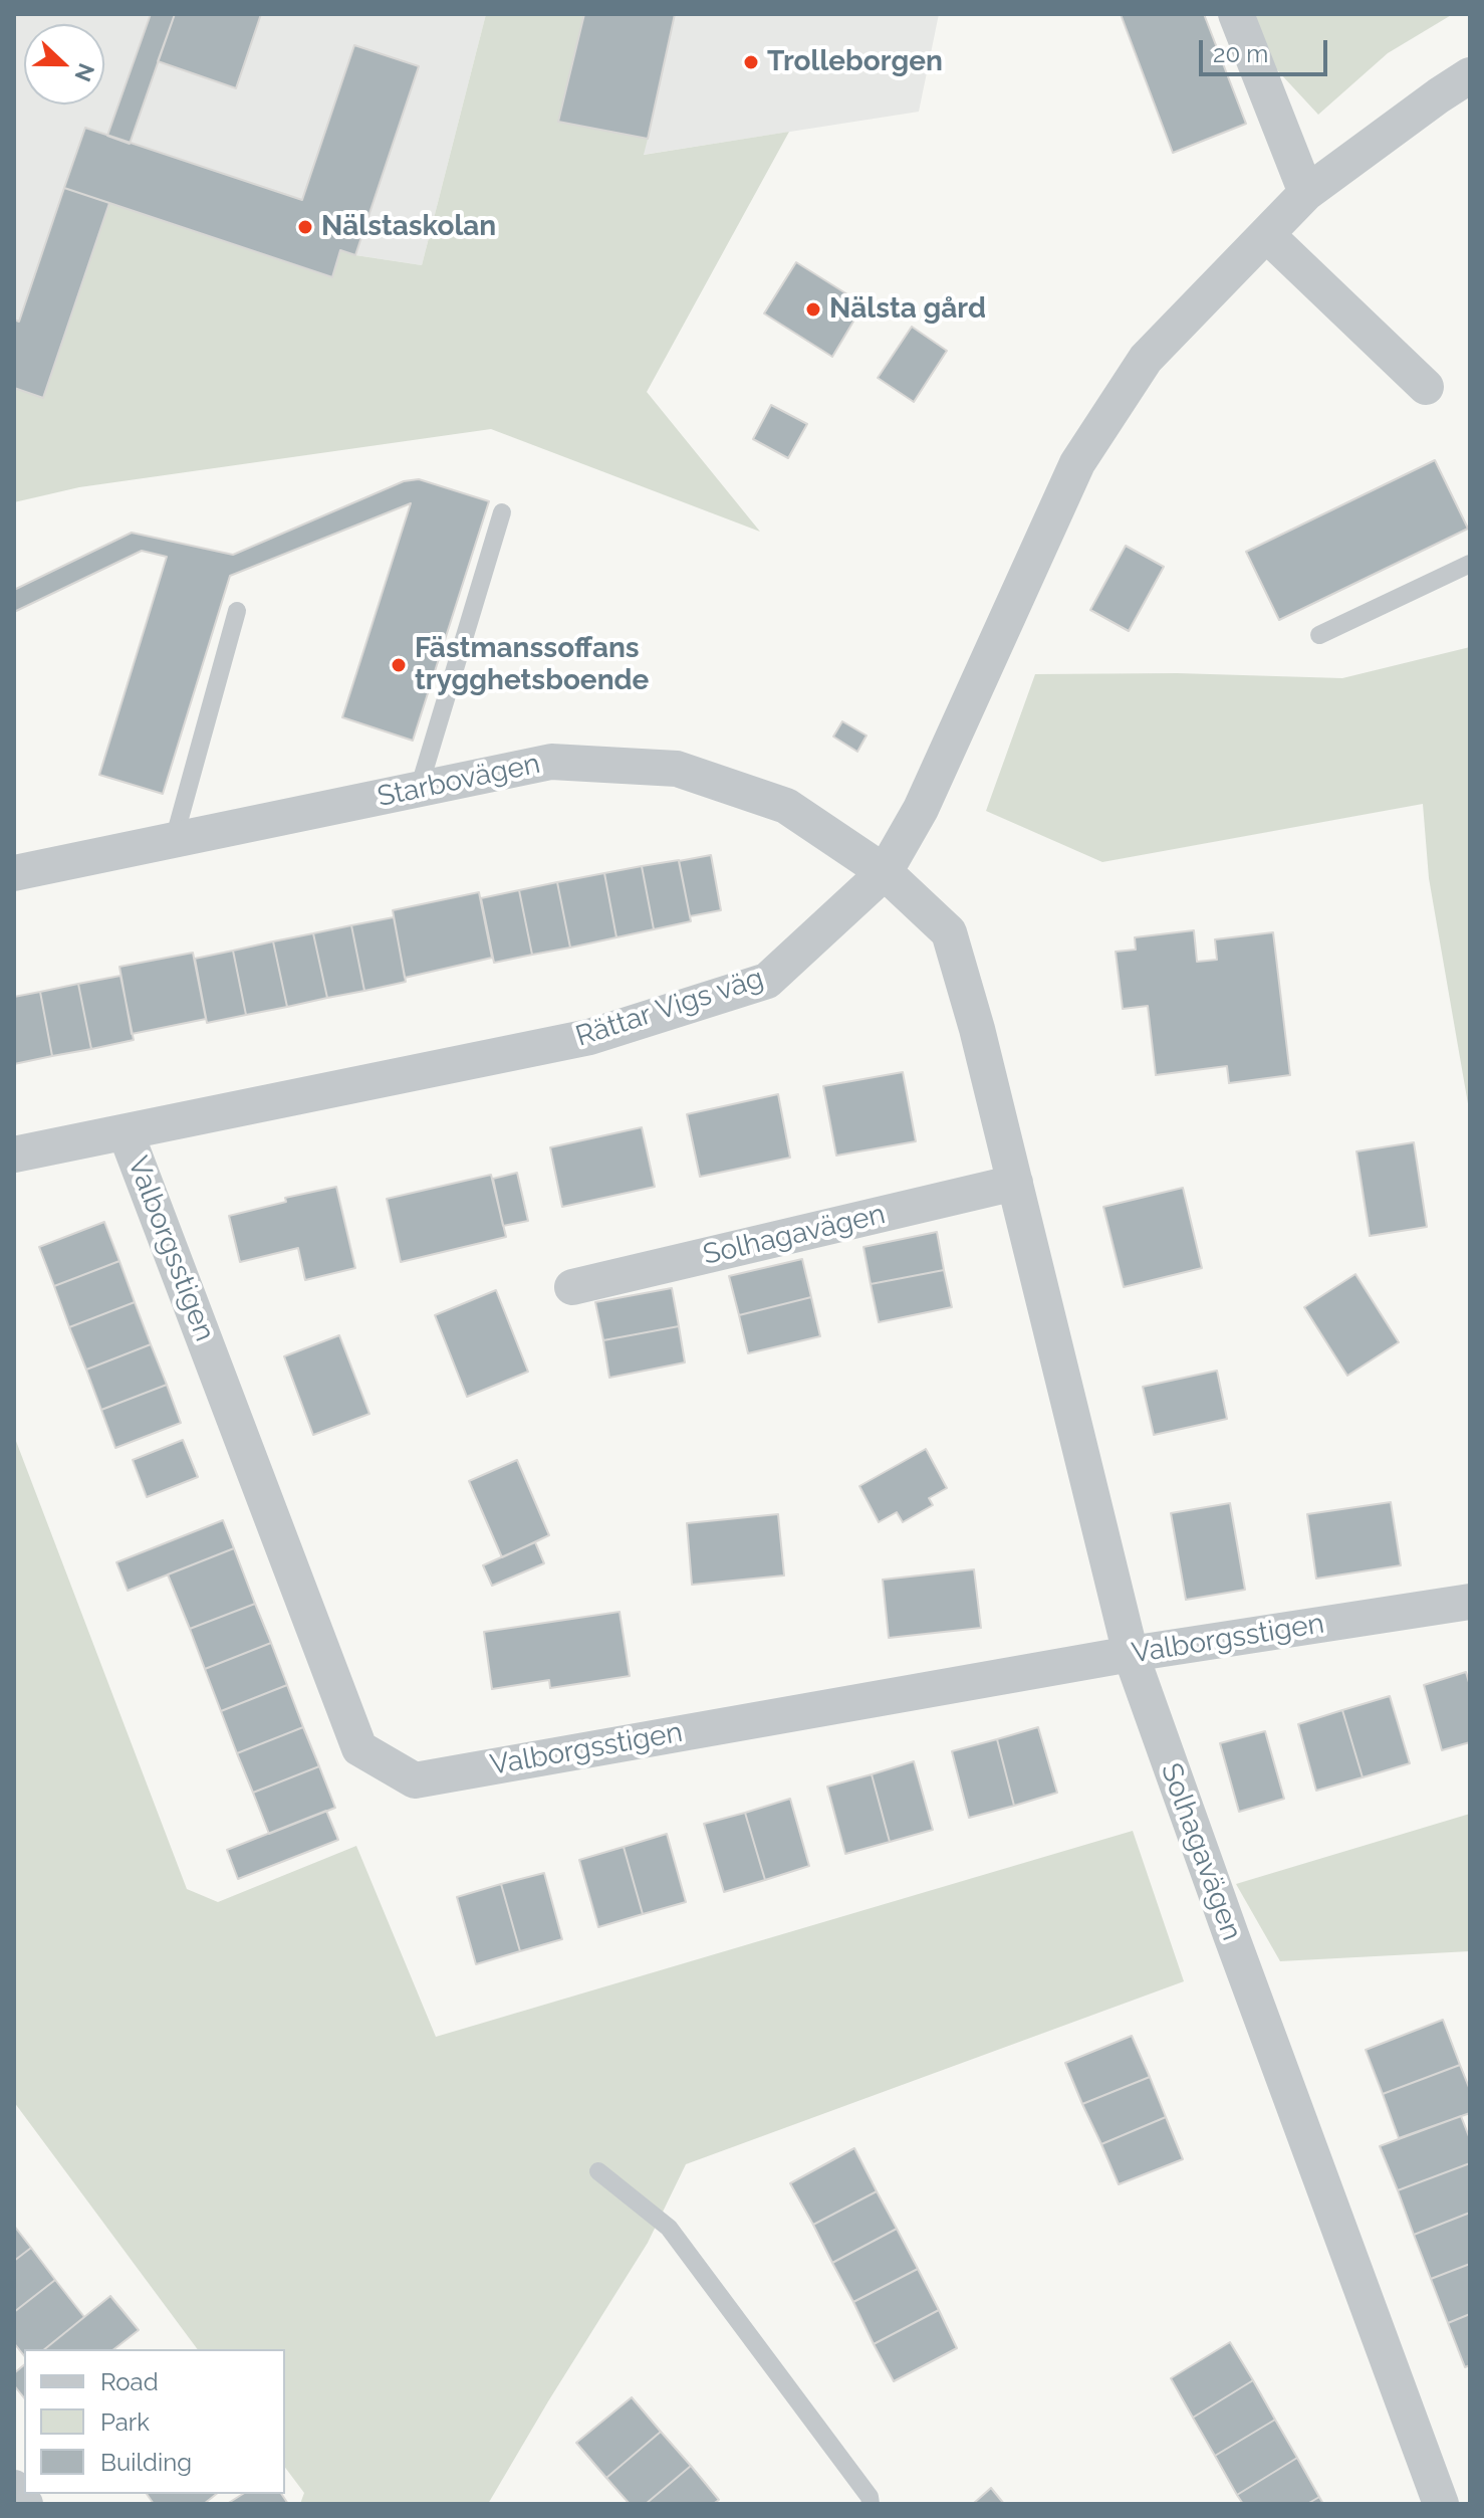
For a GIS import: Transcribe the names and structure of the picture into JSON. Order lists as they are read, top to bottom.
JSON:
{
  "streets": {
    "street": [
      "Starbovägen",
      "Rättar Vigs väg",
      "Solhagavägen",
      "Valborgsstigen"
    ]
  },
  "crossings": [
    ["Starbovägen", "Rättar Vigs väg"],
    ["Starbovägen", "Solhagavägen"],
    ["Rättar Vigs väg", "Solhagavägen"],
    ["Rättar Vigs väg", "Valborgsstigen"],
    ["Solhagavägen", "Valborgsstigen"]
  ],
  "places": [
    "Trolleborgen",
    "Nälstaskolan",
    "Nälsta gård",
    "Fästmanssoffans trygghetsboende"
  ],
  "legend": ["Road", "Park", "Building"],
  "scale_bar": "20 m",
  "north": "right"
}
